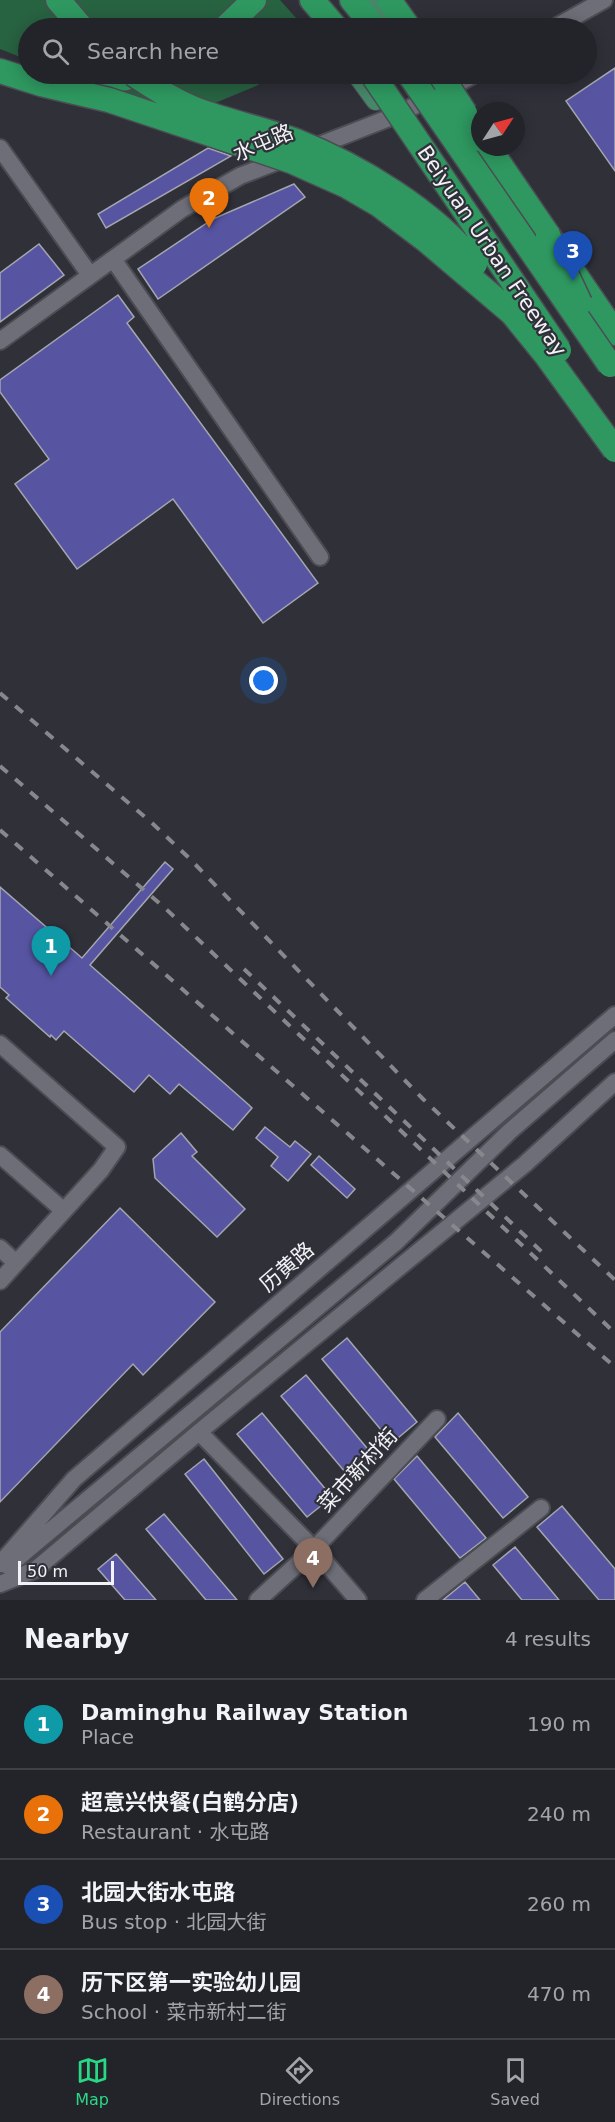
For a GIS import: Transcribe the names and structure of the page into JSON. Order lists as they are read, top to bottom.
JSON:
{
  "streets": {
    "highway": ["Beiyuan Urban Freeway"],
    "street": ["水屯路", "历黄路", "菜市新村街"]
  },
  "scale_bar": "50 m",
  "north": "top right",
  "page": {
    "search": "Search here",
    "pins": [
      "2",
      "3",
      "1",
      "4"
    ],
    "scale": "50 m",
    "heading": ["Nearby", "4 results"],
    "list": [
      {
        "mark": "1",
        "name": "Daminghu Railway Station",
        "note": "Place",
        "value": "190 m"
      },
      {
        "mark": "2",
        "name": "超意兴快餐(白鹤分店)",
        "note": "Restaurant · 水屯路",
        "value": "240 m"
      },
      {
        "mark": "3",
        "name": "北园大街水屯路",
        "note": "Bus stop · 北园大街",
        "value": "260 m"
      },
      {
        "mark": "4",
        "name": "历下区第一实验幼儿园",
        "note": "School · 菜市新村二街",
        "value": "470 m"
      }
    ],
    "nav": ["Map", "Directions", "Saved"]
  }
}
